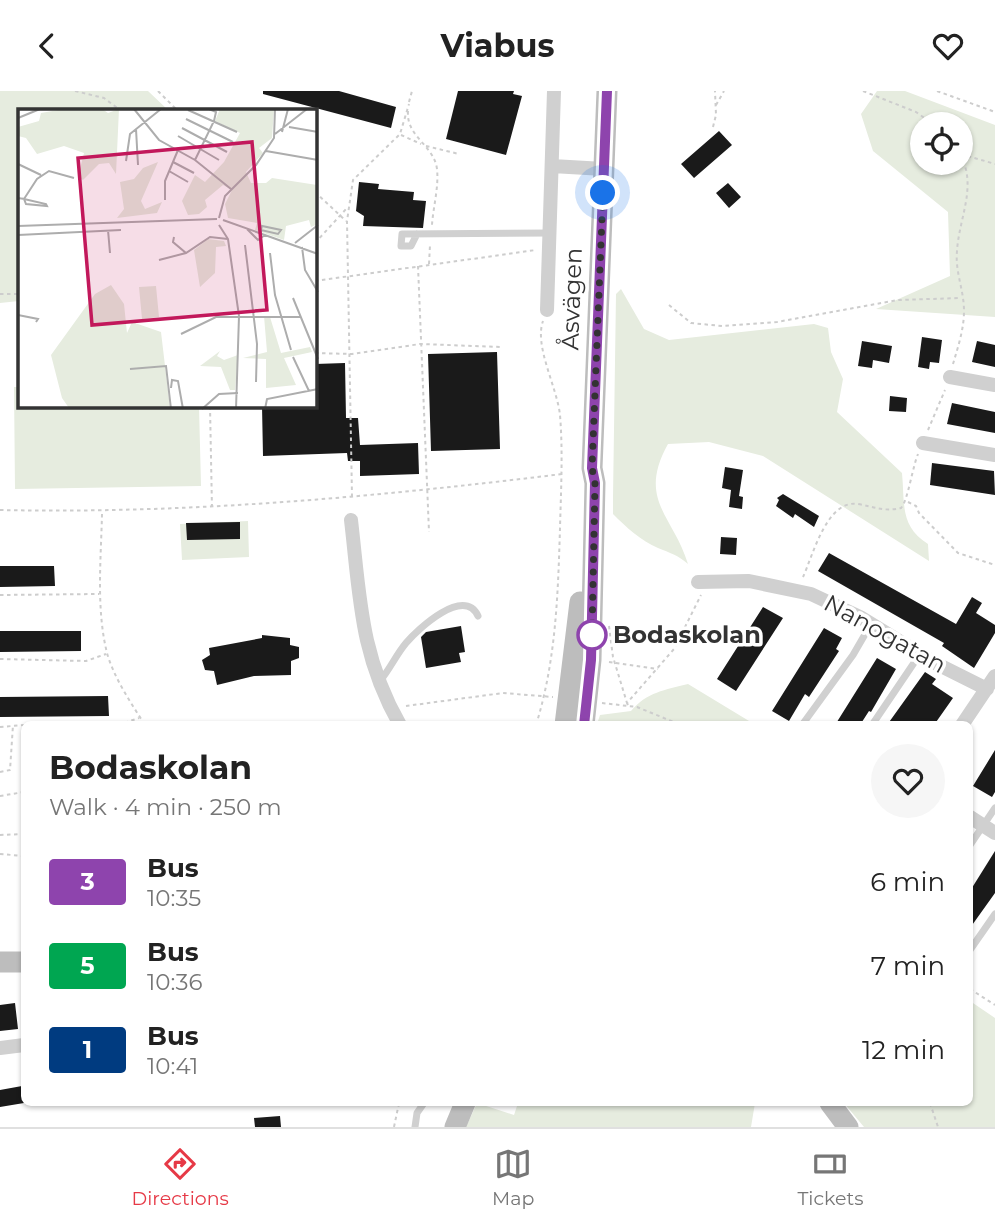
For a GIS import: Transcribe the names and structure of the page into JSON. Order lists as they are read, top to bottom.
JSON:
{
  "streets": {
    "street": ["Åsvägen", "Nanogatan"]
  },
  "places": ["Bodaskolan"],
  "lines": ["bus line 3"],
  "page": {
    "header": "Viabus",
    "heading": ["Bodaskolan", "Walk · 4 min · 250 m"],
    "list": [
      {
        "mark": "3",
        "name": "Bus",
        "note": "10:35",
        "value": "6 min"
      },
      {
        "mark": "5",
        "name": "Bus",
        "note": "10:36",
        "value": "7 min"
      },
      {
        "mark": "1",
        "name": "Bus",
        "note": "10:41",
        "value": "12 min"
      }
    ],
    "tabs": ["Directions", "Map", "Tickets"]
  }
}
